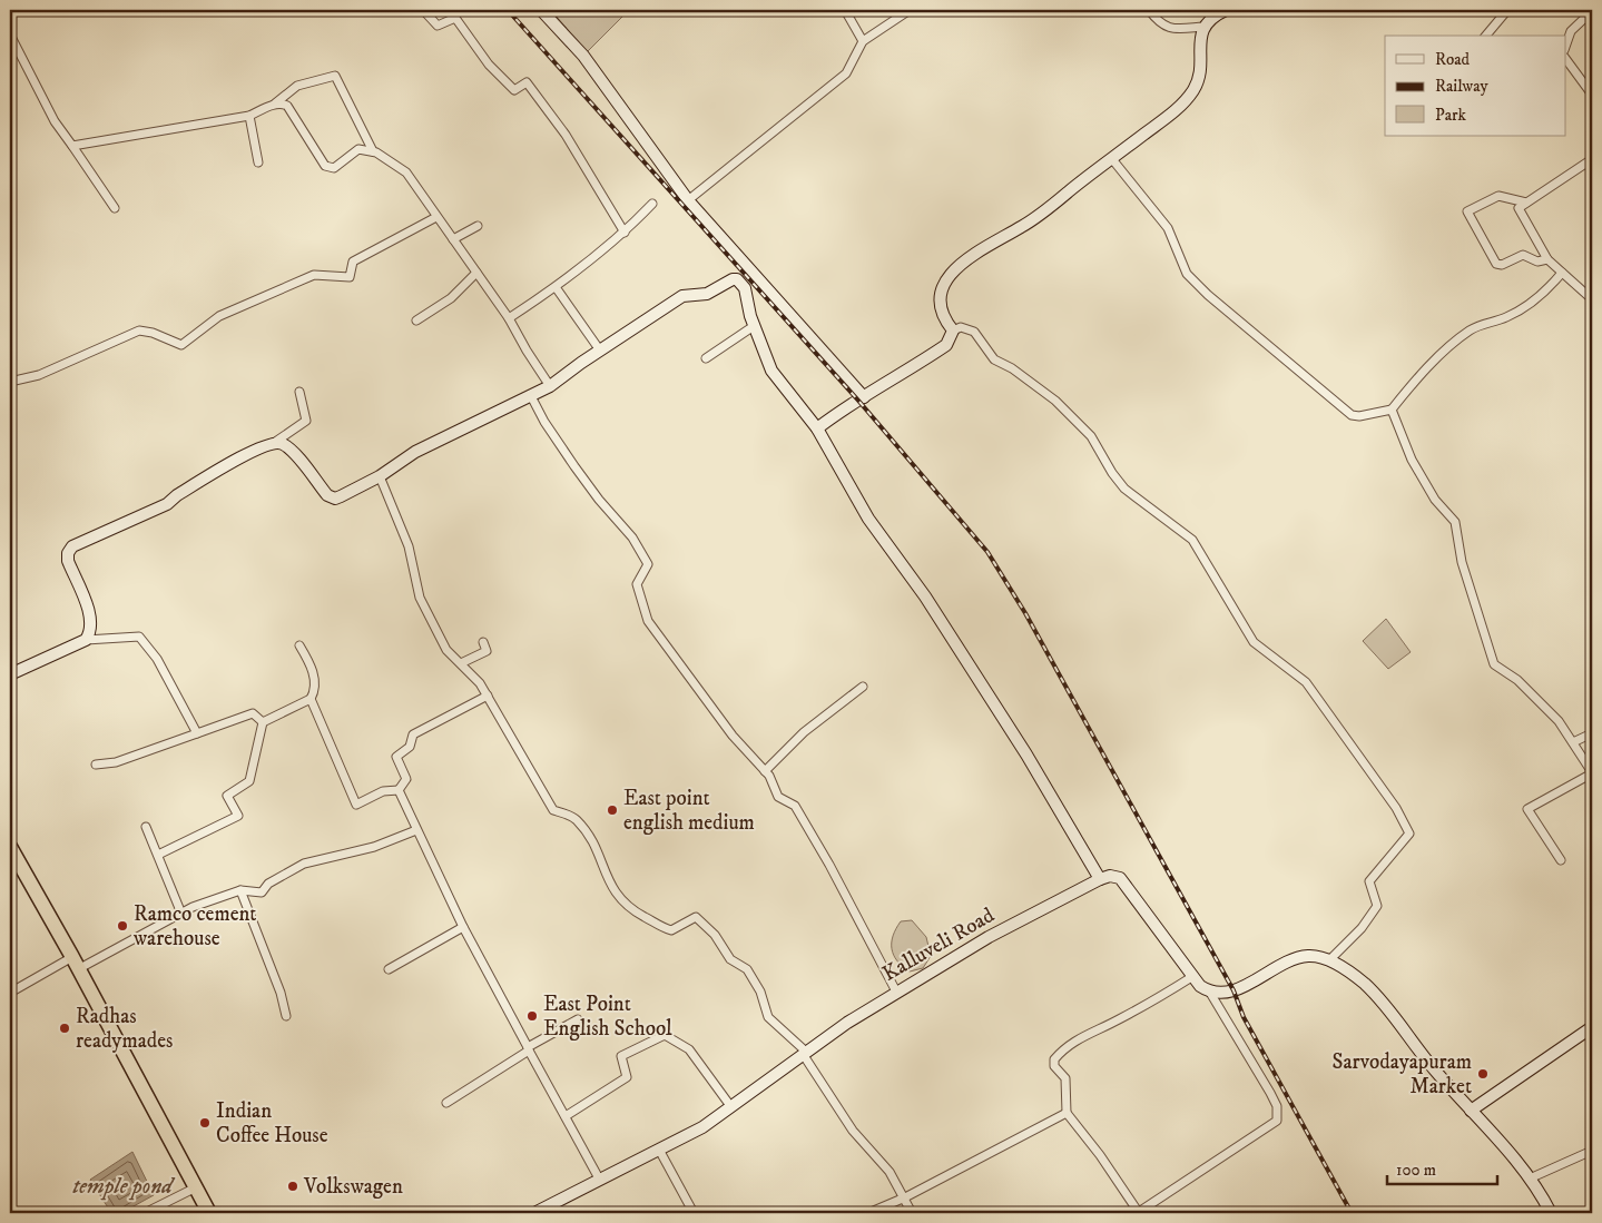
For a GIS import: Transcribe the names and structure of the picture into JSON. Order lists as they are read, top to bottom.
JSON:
{
  "streets": {
    "street": ["Kalluveli Road"]
  },
  "water": ["temple pond"],
  "places": [
    "East point english medium",
    "Ramco cement warehouse",
    "East Point English School",
    "Radhas readymades",
    "Sarvodayapuram Market",
    "Indian Coffee House",
    "Volkswagen"
  ],
  "legend": ["Road", "Railway", "Park"],
  "scale_bar": "100 m"
}
